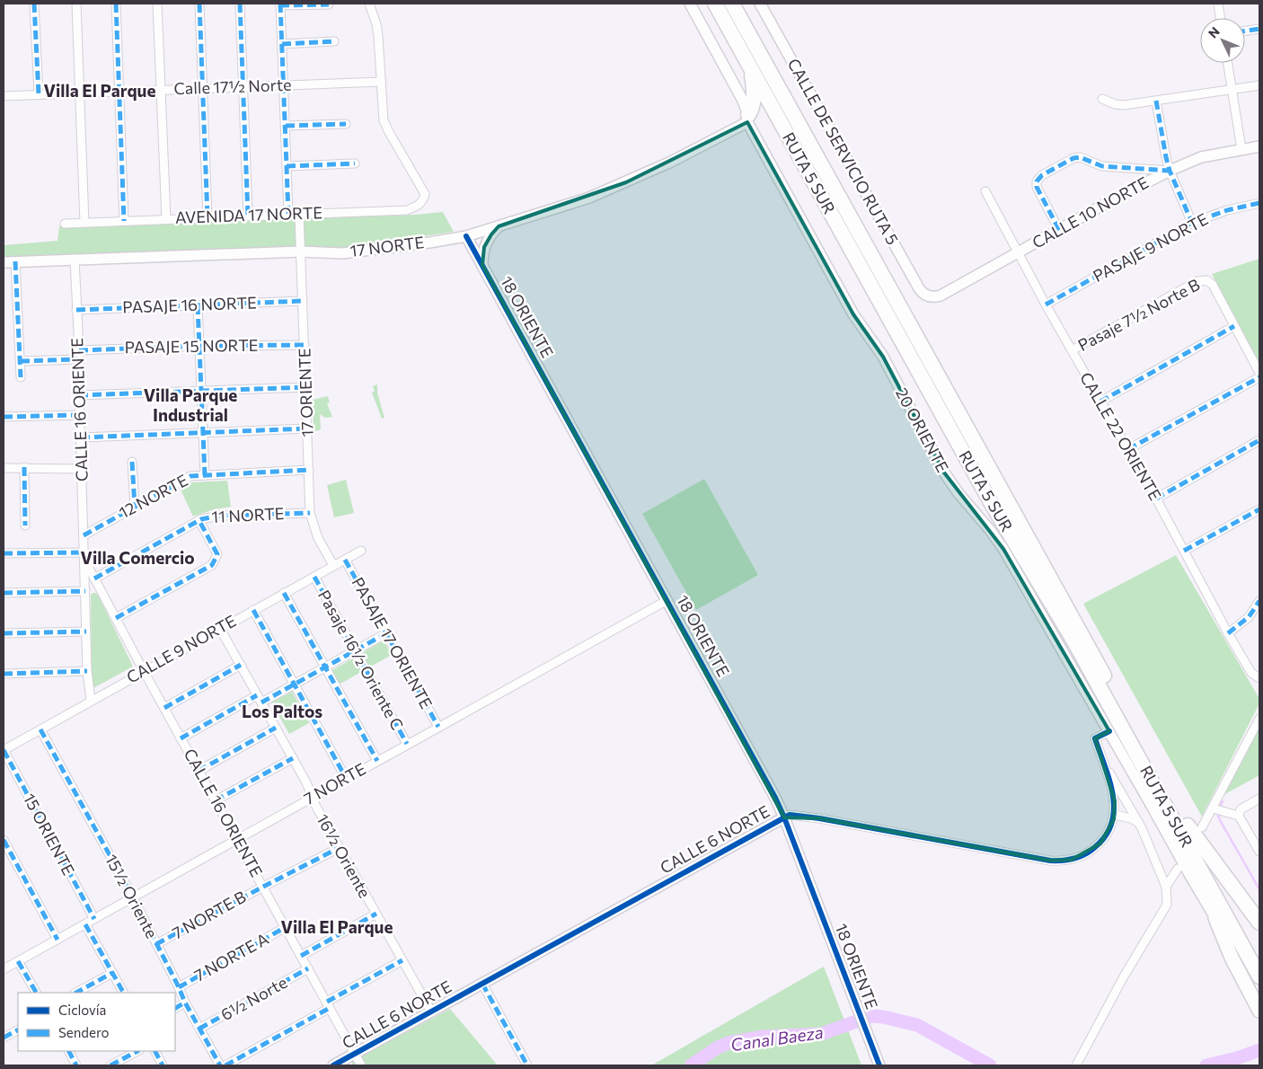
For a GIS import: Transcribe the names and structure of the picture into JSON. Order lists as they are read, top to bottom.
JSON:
{
  "streets": {
    "highway": ["RUTA 5 SUR"],
    "street": [
      "Calle 17½ Norte",
      "CALLE DE SERVICIO RUTA 5",
      "CALLE 10 NORTE",
      "AVENIDA 17 NORTE",
      "17 NORTE",
      "PASAJE 9 NORTE",
      "PASAJE 16 NORTE",
      "Pasaje 7½ Norte B",
      "18 ORIENTE",
      "PASAJE 15 NORTE",
      "17 ORIENTE",
      "CALLE 16 ORIENTE",
      "20 ORIENTE",
      "CALLE 22 ORIENTE",
      "12 NORTE",
      "11 NORTE",
      "PASAJE 17 ORIENTE",
      "CALLE 9 NORTE",
      "Pasaje 16½ Oriente C",
      "7 NORTE",
      "15 ORIENTE",
      "CALLE 6 NORTE",
      "16½ Oriente",
      "15½ Oriente",
      "7 NORTE B",
      "7 NORTE A",
      "6½ Norte"
    ]
  },
  "crossings": [
    ["Calle 17½ Norte", "AVENIDA 17 NORTE"],
    ["CALLE DE SERVICIO RUTA 5", "CALLE 10 NORTE"],
    ["CALLE 10 NORTE", "CALLE 22 ORIENTE"],
    ["AVENIDA 17 NORTE", "17 ORIENTE"],
    ["17 NORTE", "18 ORIENTE"],
    ["17 NORTE", "17 ORIENTE"],
    ["17 NORTE", "CALLE 16 ORIENTE"],
    ["17 NORTE", "20 ORIENTE"],
    ["PASAJE 9 NORTE", "CALLE 22 ORIENTE"],
    ["PASAJE 16 NORTE", "17 ORIENTE"],
    ["PASAJE 16 NORTE", "CALLE 16 ORIENTE"],
    ["Pasaje 7½ Norte B", "CALLE 22 ORIENTE"],
    ["18 ORIENTE", "7 NORTE"],
    ["18 ORIENTE", "CALLE 6 NORTE"],
    ["PASAJE 15 NORTE", "17 ORIENTE"],
    ["PASAJE 15 NORTE", "CALLE 16 ORIENTE"],
    ["17 ORIENTE", "12 NORTE"],
    ["17 ORIENTE", "11 NORTE"],
    ["17 ORIENTE", "CALLE 9 NORTE"],
    ["CALLE 16 ORIENTE", "12 NORTE"],
    ["CALLE 16 ORIENTE", "11 NORTE"],
    ["CALLE 16 ORIENTE", "CALLE 9 NORTE"],
    ["CALLE 16 ORIENTE", "7 NORTE"],
    ["CALLE 16 ORIENTE", "CALLE 6 NORTE"],
    ["CALLE 16 ORIENTE", "7 NORTE B"],
    ["CALLE 16 ORIENTE", "7 NORTE A"],
    ["CALLE 16 ORIENTE", "6½ Norte"],
    ["20 ORIENTE", "CALLE 6 NORTE"],
    ["PASAJE 17 ORIENTE", "CALLE 9 NORTE"],
    ["PASAJE 17 ORIENTE", "7 NORTE"],
    ["CALLE 9 NORTE", "Pasaje 16½ Oriente C"],
    ["CALLE 9 NORTE", "15 ORIENTE"],
    ["CALLE 9 NORTE", "16½ Oriente"],
    ["CALLE 9 NORTE", "15½ Oriente"],
    ["Pasaje 16½ Oriente C", "7 NORTE"],
    ["7 NORTE", "15 ORIENTE"],
    ["7 NORTE", "16½ Oriente"],
    ["7 NORTE", "15½ Oriente"],
    ["CALLE 6 NORTE", "16½ Oriente"],
    ["16½ Oriente", "7 NORTE B"],
    ["15½ Oriente", "7 NORTE B"],
    ["15½ Oriente", "7 NORTE A"],
    ["15½ Oriente", "6½ Norte"]
  ],
  "districts": [
    "Villa El Parque",
    "Villa Parque Industrial",
    "Villa Comercio",
    "Los Paltos",
    "Villa El Parque"
  ],
  "water": ["Canal Baeza"],
  "legend": ["Ciclovía", "Sendero"],
  "north": "top left"
}
